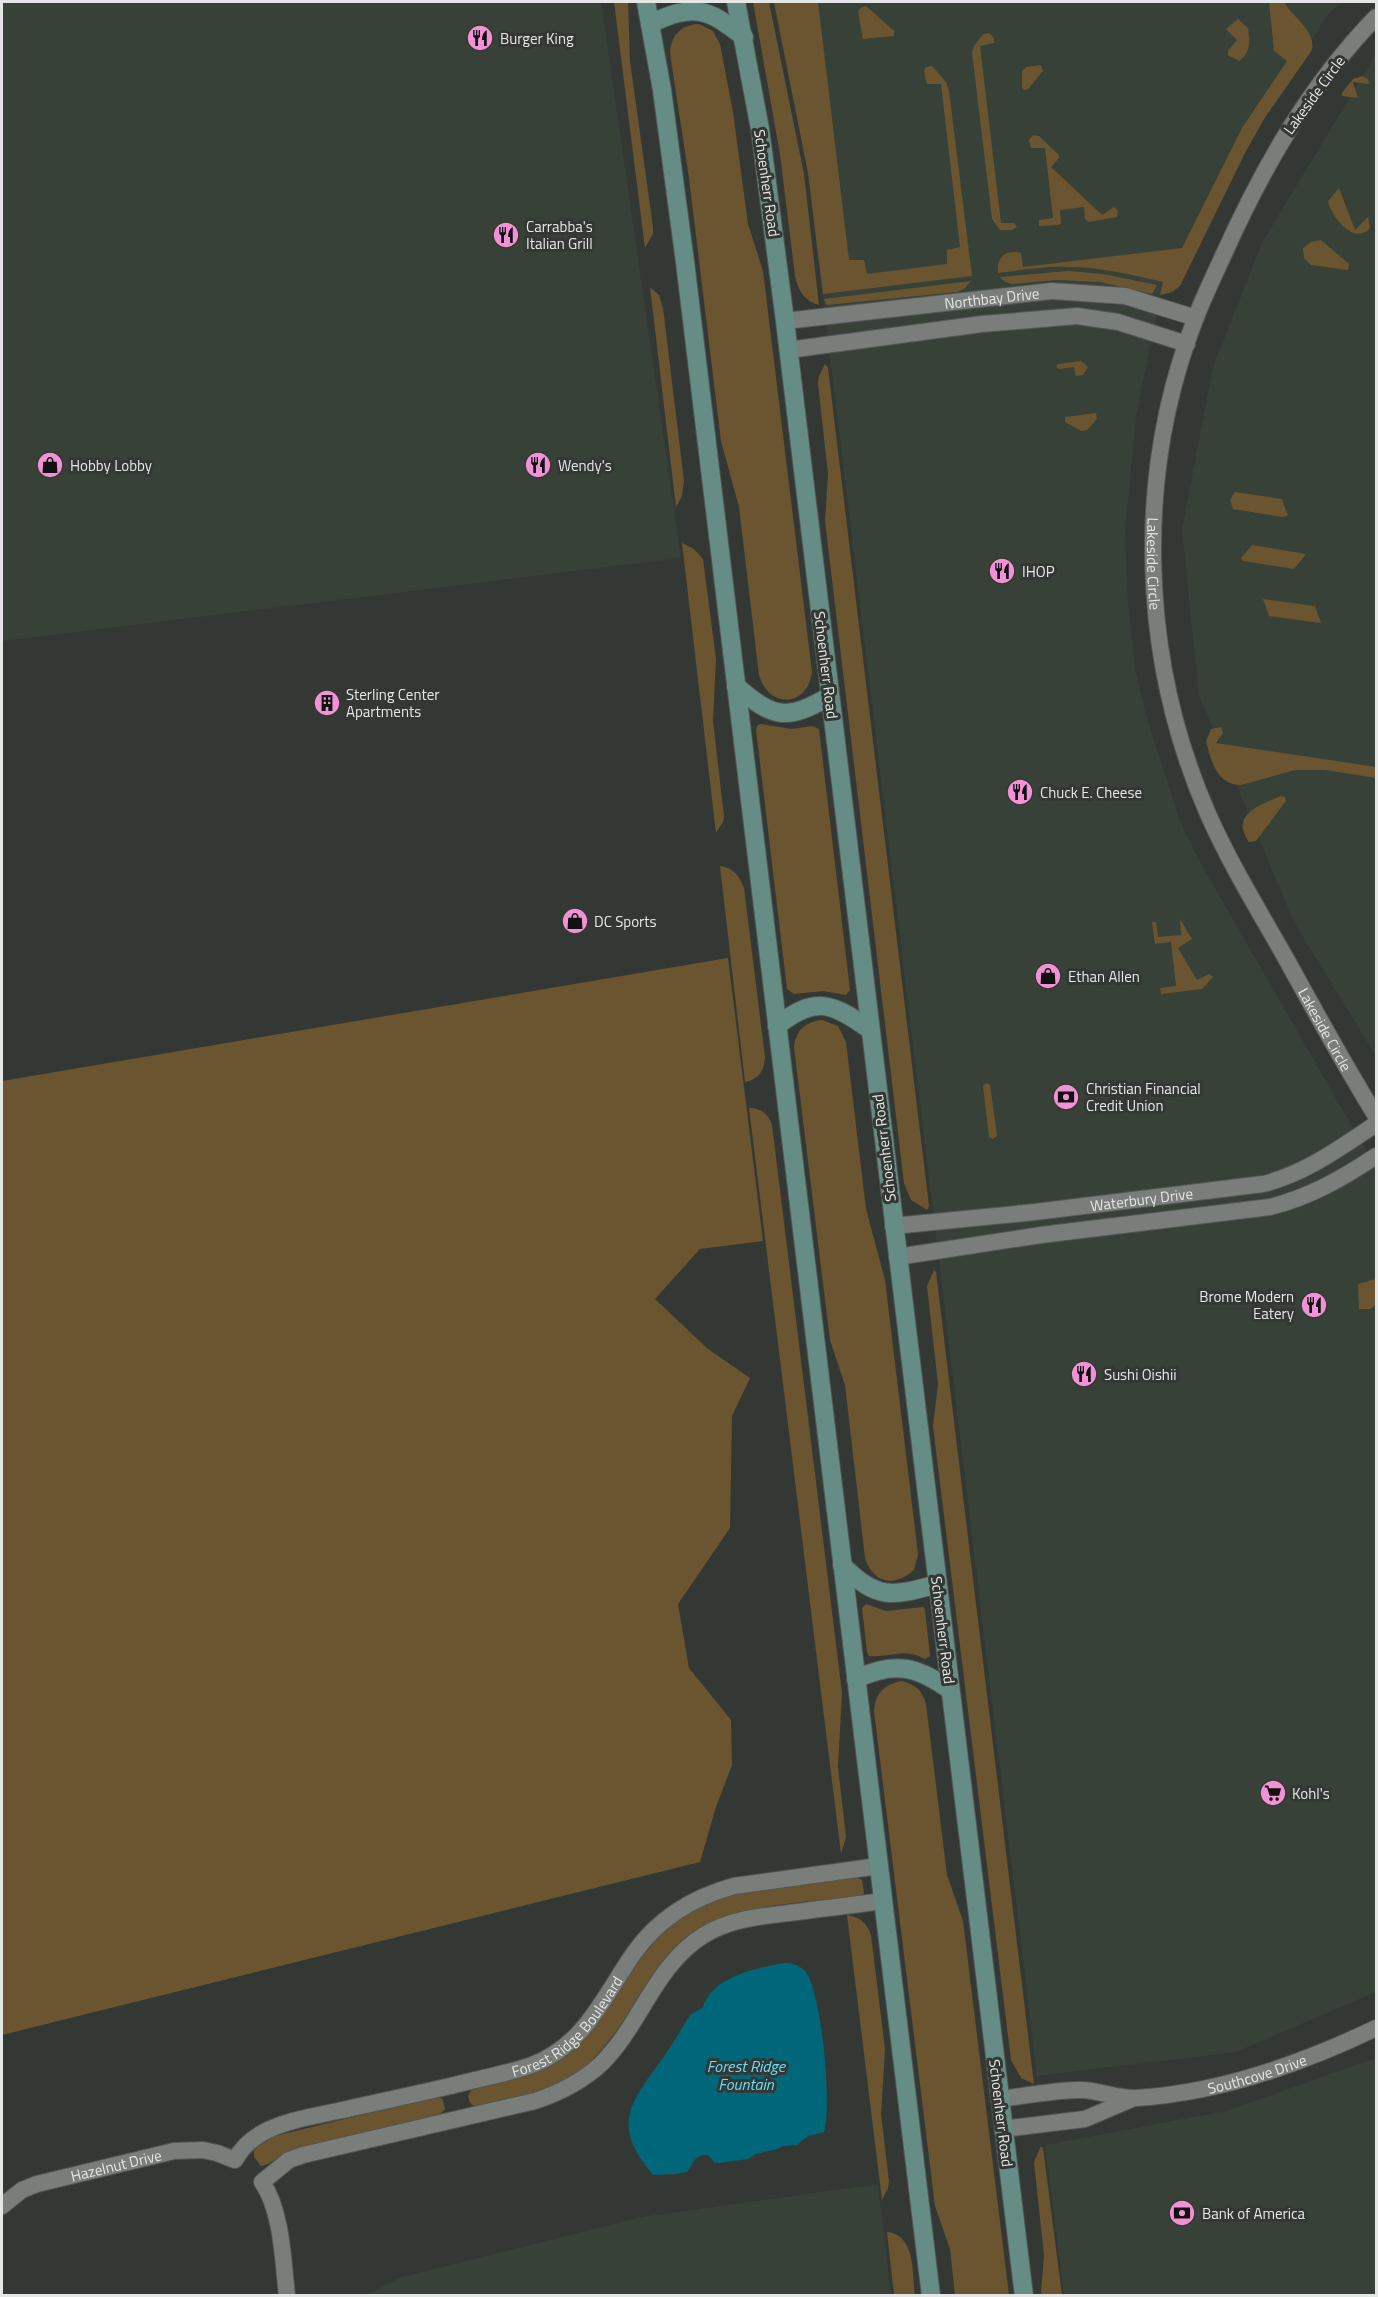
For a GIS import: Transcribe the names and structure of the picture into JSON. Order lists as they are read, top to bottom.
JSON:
{
  "streets": {
    "main road": ["Schoenherr Road"],
    "street": [
      "Lakeside Circle",
      "Northbay Drive",
      "Waterbury Drive",
      "Forest Ridge Boulevard",
      "Southcove Drive",
      "Hazelnut Drive"
    ]
  },
  "crossings": [
    ["Lakeside Circle", "Northbay Drive"],
    ["Schoenherr Road", "Northbay Drive"],
    ["Schoenherr Road", "Waterbury Drive"],
    ["Schoenherr Road", "Southcove Drive"],
    ["Forest Ridge Boulevard", "Hazelnut Drive"]
  ],
  "water": ["Forest Ridge Fountain"],
  "places": {
    "restaurant": [
      "Burger King",
      "Carrabba's Italian Grill",
      "Wendy's",
      "IHOP",
      "Chuck E. Cheese",
      "Brome Modern Eatery",
      "Sushi Oishii"
    ],
    "shop": ["Hobby Lobby", "DC Sports", "Ethan Allen"],
    "building": ["Sterling Center Apartments"],
    "bank": ["Christian Financial Credit Union", "Bank of America"],
    "supermarket": ["Kohl's"]
  }
}
